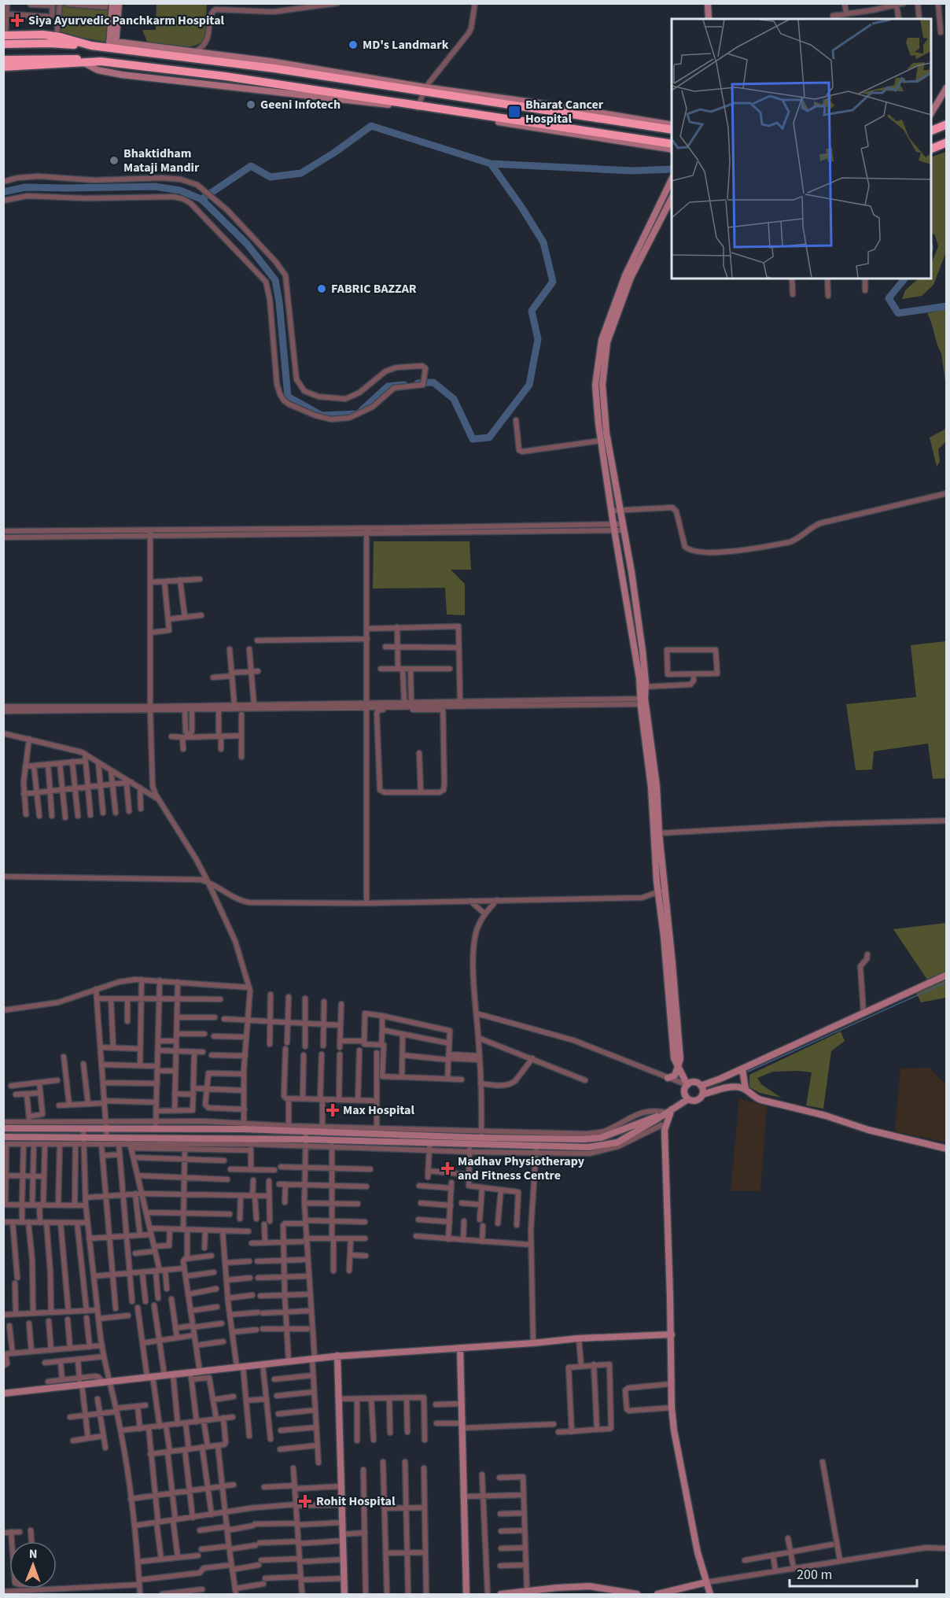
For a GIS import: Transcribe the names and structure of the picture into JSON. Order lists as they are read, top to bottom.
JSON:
{
  "places": {
    "health": [
      "Siya Ayurvedic Panchkarm Hospital",
      "Max Hospital",
      "Madhav Physiotherapy and Fitness Centre",
      "Rohit Hospital"
    ],
    "other": [
      "MD's Landmark",
      "Geeni Infotech",
      "Bhaktidham Mataji Mandir",
      "FABRIC BAZZAR"
    ],
    "transit": ["Bharat Cancer Hospital"]
  },
  "scale_bar": "200 m",
  "north": "top"
}
